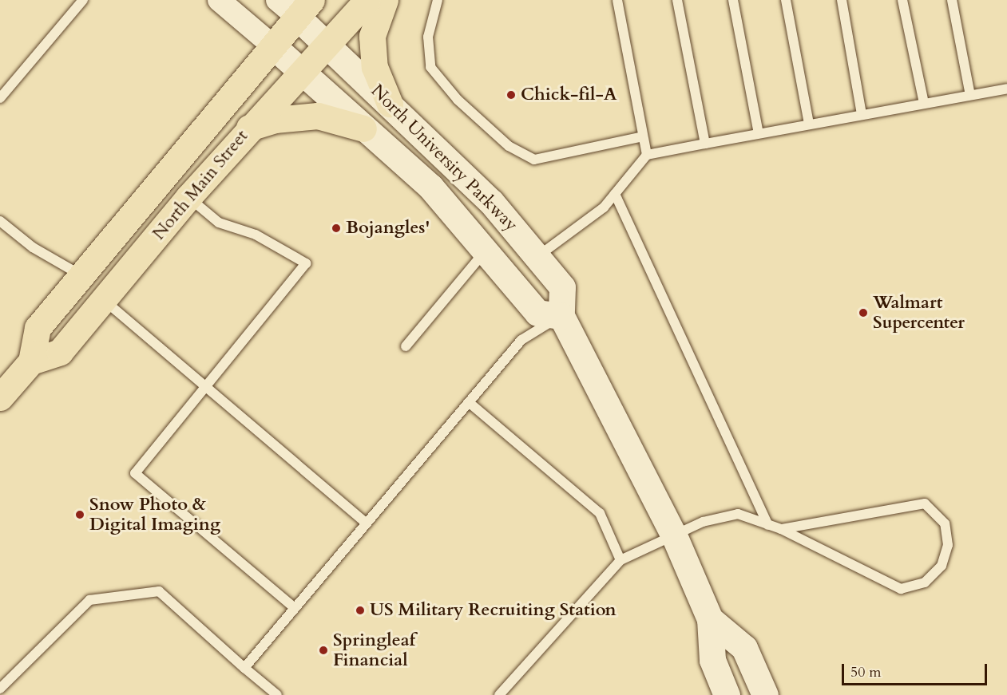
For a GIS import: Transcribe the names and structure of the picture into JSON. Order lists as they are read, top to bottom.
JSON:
{
  "streets": {
    "main road": ["North University Parkway", "North Main Street"]
  },
  "crossings": [
    ["North University Parkway", "North Main Street"]
  ],
  "places": [
    "Chick-fil-A",
    "Bojangles'",
    "Walmart Supercenter",
    "Snow Photo & Digital Imaging",
    "US Military Recruiting Station",
    "Springleaf Financial"
  ],
  "scale_bar": "50 m"
}
